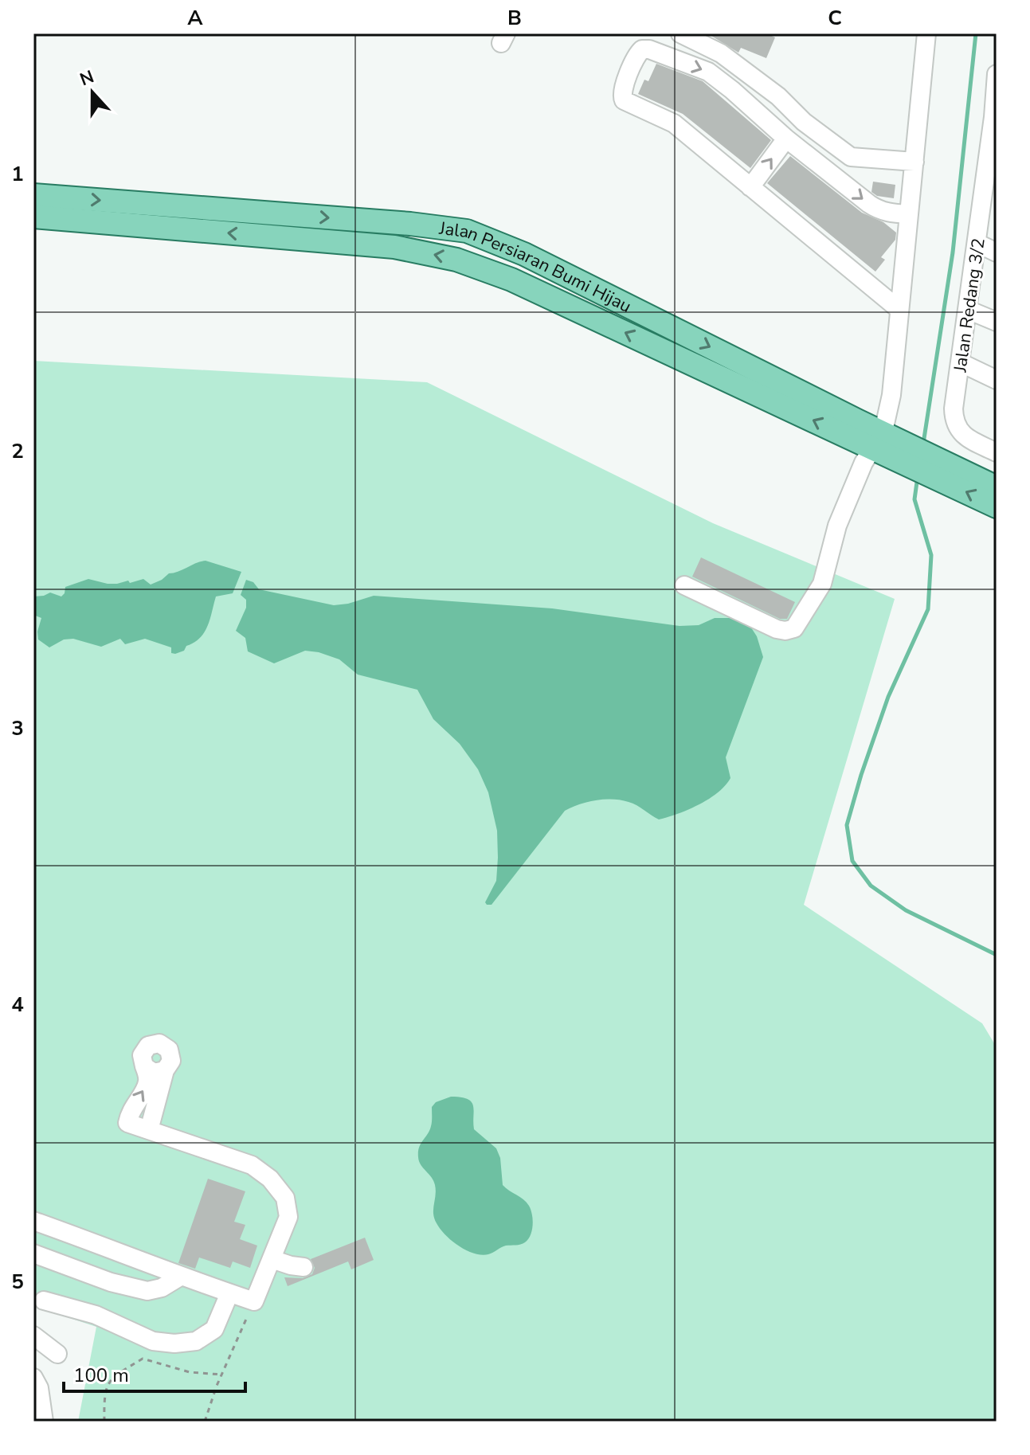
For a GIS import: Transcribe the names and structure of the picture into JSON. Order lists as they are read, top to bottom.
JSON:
{
  "streets": {
    "main road": ["Jalan Persiaran Bumi Hijau"],
    "street": ["Jalan Redang 3/2"]
  },
  "scale_bar": "100 m",
  "north": "top",
  "grid": {
    "columns": ["A", "B", "C"],
    "rows": [
      "1",
      "2",
      "3",
      "4",
      "5"
    ]
  }
}
